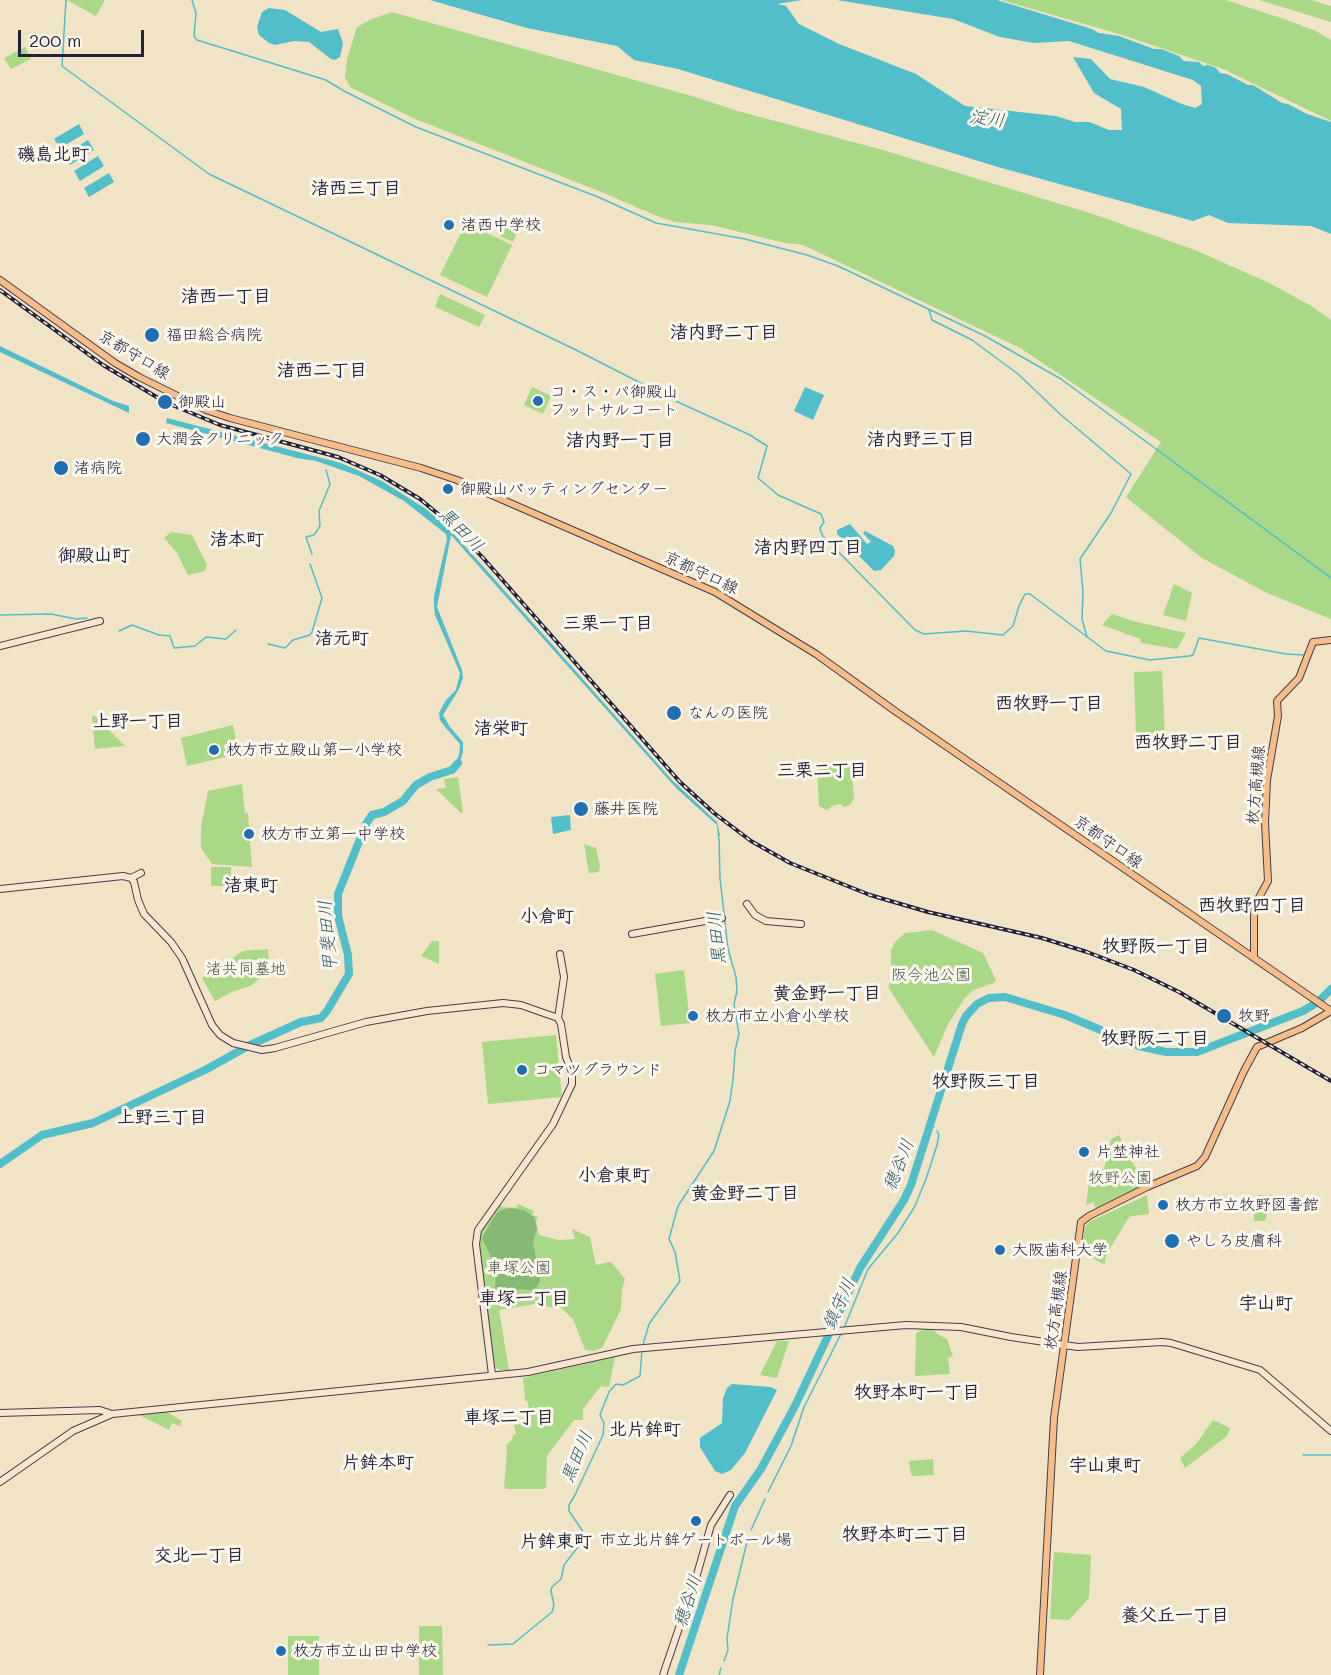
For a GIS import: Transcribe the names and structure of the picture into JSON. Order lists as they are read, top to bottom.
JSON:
{
  "streets": {
    "main road": ["京都守口線", "枚方高槻線"]
  },
  "crossings": [
    ["京都守口線", "枚方高槻線"]
  ],
  "districts": [
    "磯島北町",
    "渚西三丁目",
    "渚西一丁目",
    "渚内野二丁目",
    "渚西二丁目",
    "渚内野三丁目",
    "渚内野一丁目",
    "渚本町",
    "渚内野四丁目",
    "御殿山町",
    "三栗一丁目",
    "渚元町",
    "西牧野一丁目",
    "上野一丁目",
    "渚栄町",
    "西牧野二丁目",
    "三栗二丁目",
    "渚東町",
    "西牧野四丁目",
    "小倉町",
    "牧野阪一丁目",
    "黄金野一丁目",
    "牧野阪二丁目",
    "牧野阪三丁目",
    "上野三丁目",
    "小倉東町",
    "黄金野二丁目",
    "車塚一丁目",
    "宇山町",
    "牧野本町一丁目",
    "車塚二丁目",
    "北片鉾町",
    "片鉾本町",
    "宇山東町",
    "牧野本町二丁目",
    "片鉾東町",
    "交北一丁目",
    "養父丘一丁目"
  ],
  "water": [
    "淀川",
    "黒田川",
    "甲斐田川",
    "穂谷川",
    "鎮守川"
  ],
  "parks": [
    "渚共同墓地",
    "阪今池公園",
    "牧野公園",
    "車塚公園"
  ],
  "places": [
    "渚西中学校",
    "福田総合病院",
    "コ・ス・パ御殿山 フットサルコート",
    "御殿山",
    "大潤会クリニック",
    "渚病院",
    "御殿山バッティングセンター",
    "なんの医院",
    "枚方市立殿山第一小学校",
    "藤井医院",
    "枚方市立第一中学校",
    "枚方市立小倉小学校",
    "牧野",
    "コマツグラウンド",
    "片埜神社",
    "枚方市立牧野図書館",
    "やしろ皮膚科",
    "大阪歯科大学",
    "市立北片鉾ゲートボール場",
    "枚方市立山田中学校"
  ],
  "scale_bar": "200 m"
}
